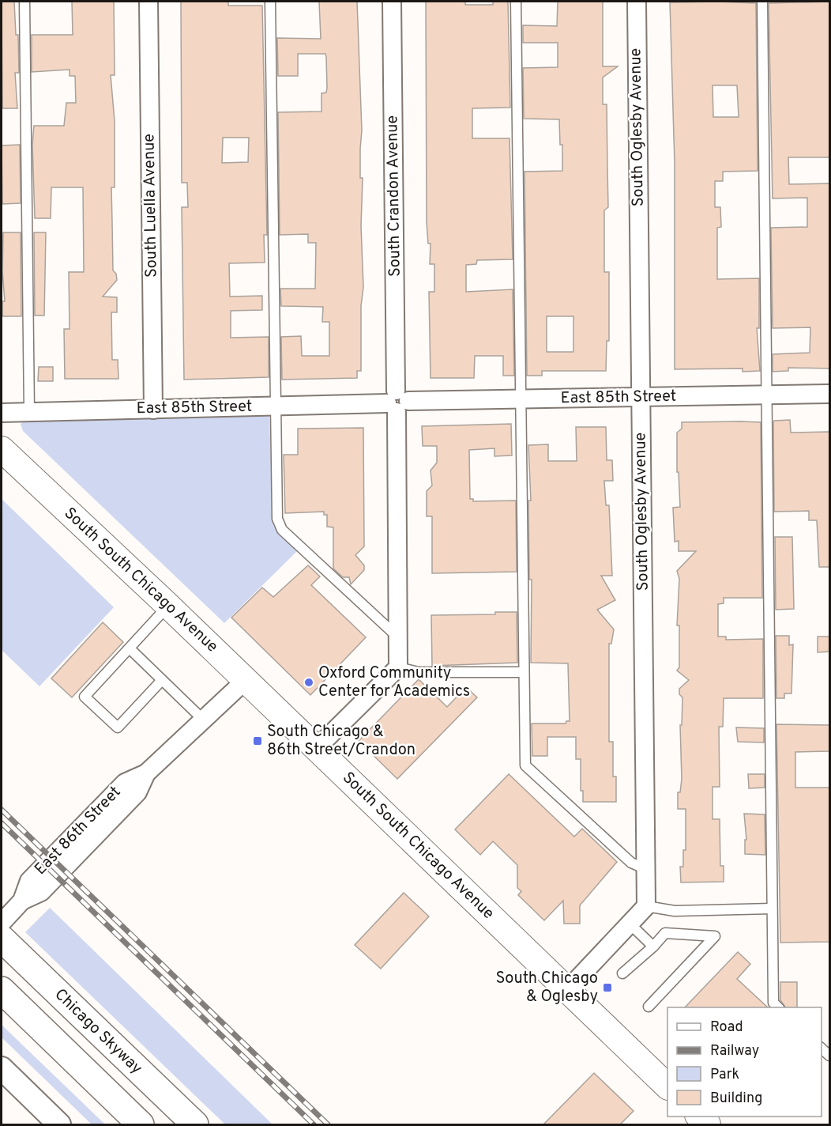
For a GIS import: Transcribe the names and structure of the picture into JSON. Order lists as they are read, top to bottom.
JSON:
{
  "streets": {
    "highway": ["Chicago Skyway"],
    "main road": ["South South Chicago Avenue"],
    "street": [
      "South Oglesby Avenue",
      "South Crandon Avenue",
      "South Luella Avenue",
      "East 85th Street",
      "East 86th Street"
    ]
  },
  "crossings": [
    ["South Oglesby Avenue", "East 85th Street"],
    ["South Crandon Avenue", "East 85th Street"],
    ["South Luella Avenue", "East 85th Street"],
    ["South South Chicago Avenue", "East 86th Street"]
  ],
  "places": {
    "other": ["Oxford Community Center for Academics"],
    "transit": ["South Chicago & 86th Street/Crandon", "South Chicago & Oglesby"]
  },
  "legend": [
    "Road",
    "Railway",
    "Park",
    "Building"
  ]
}
